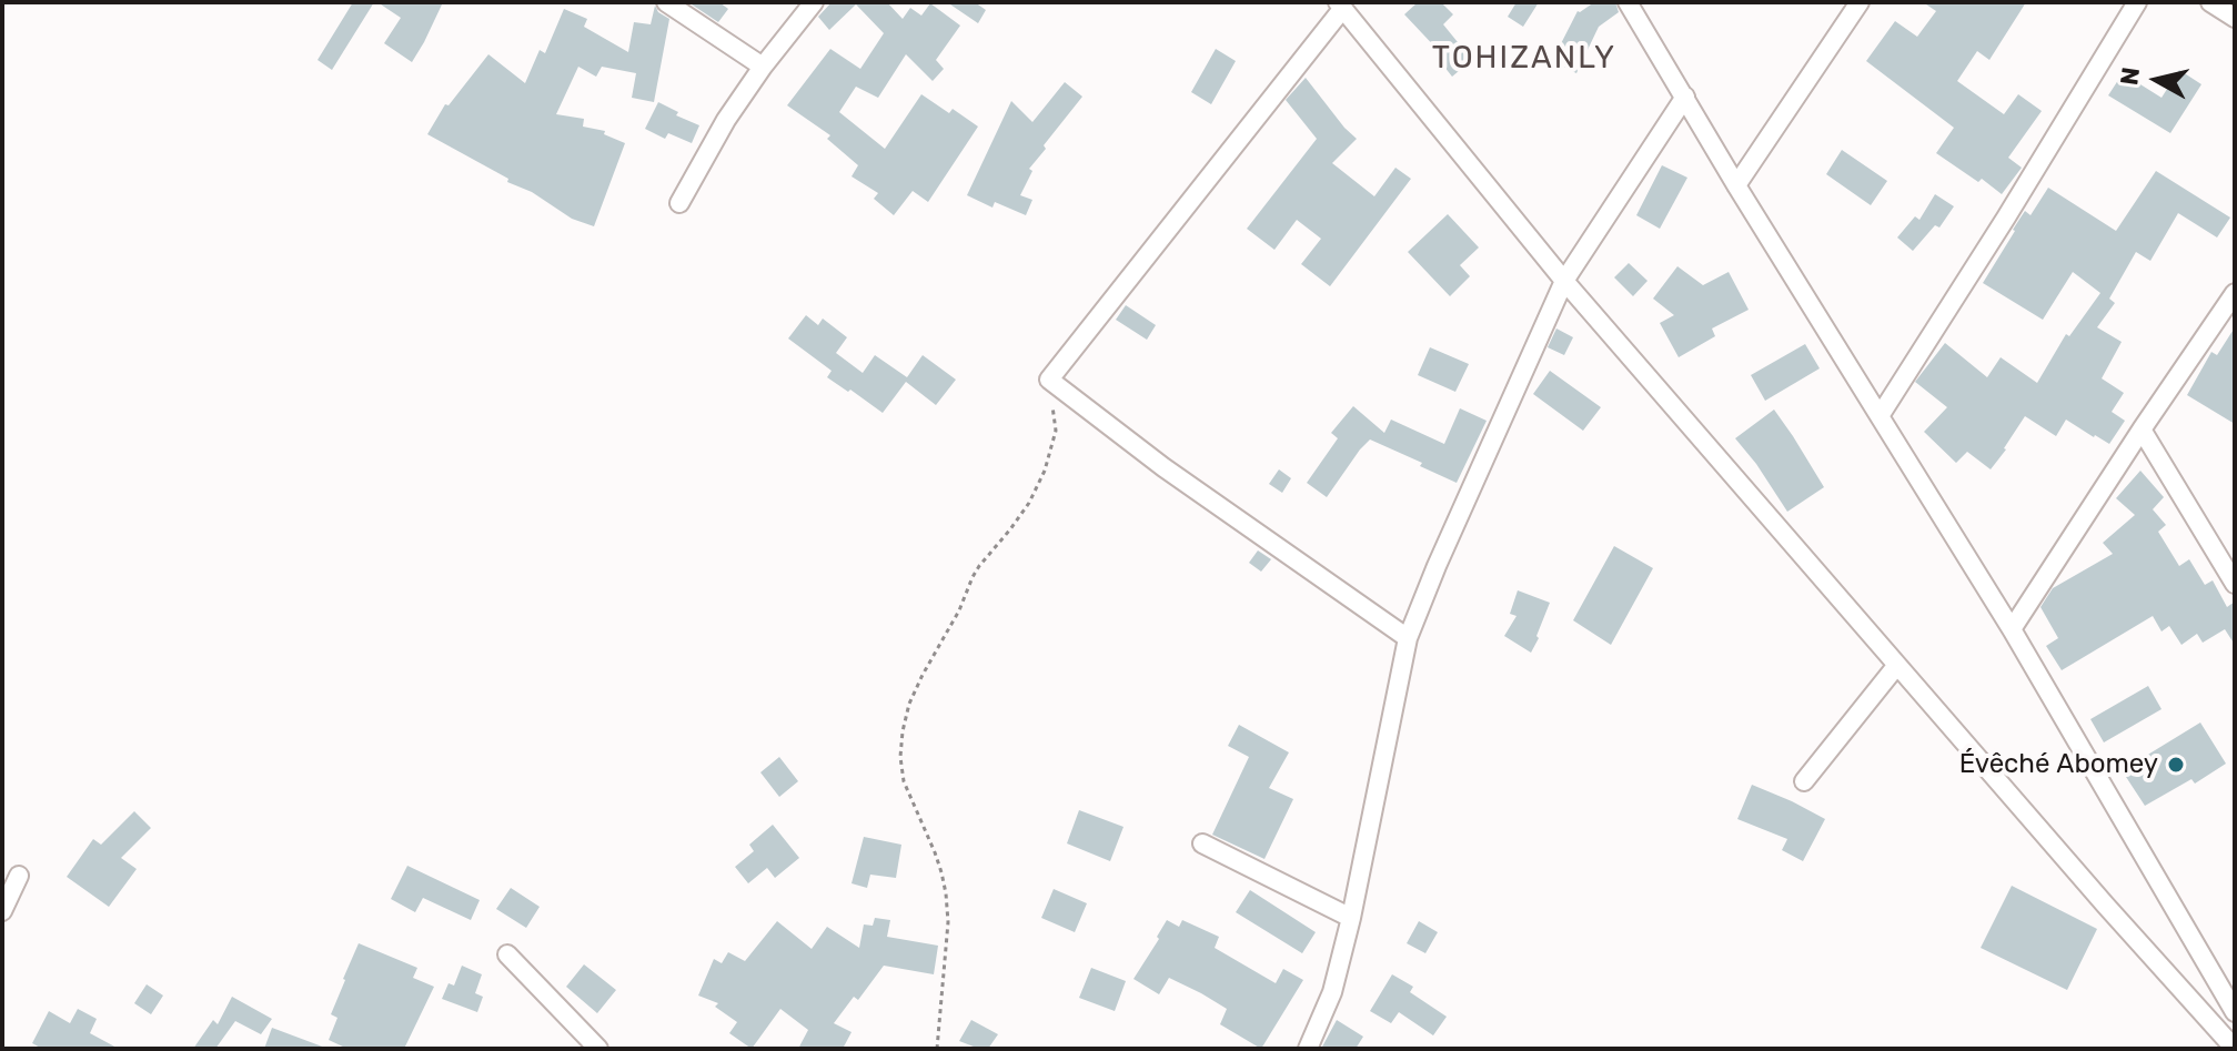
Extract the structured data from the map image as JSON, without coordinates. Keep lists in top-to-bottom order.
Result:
{
  "districts": ["TOHIZANLY"],
  "places": ["Évêché Abomey"],
  "north": "left"
}
